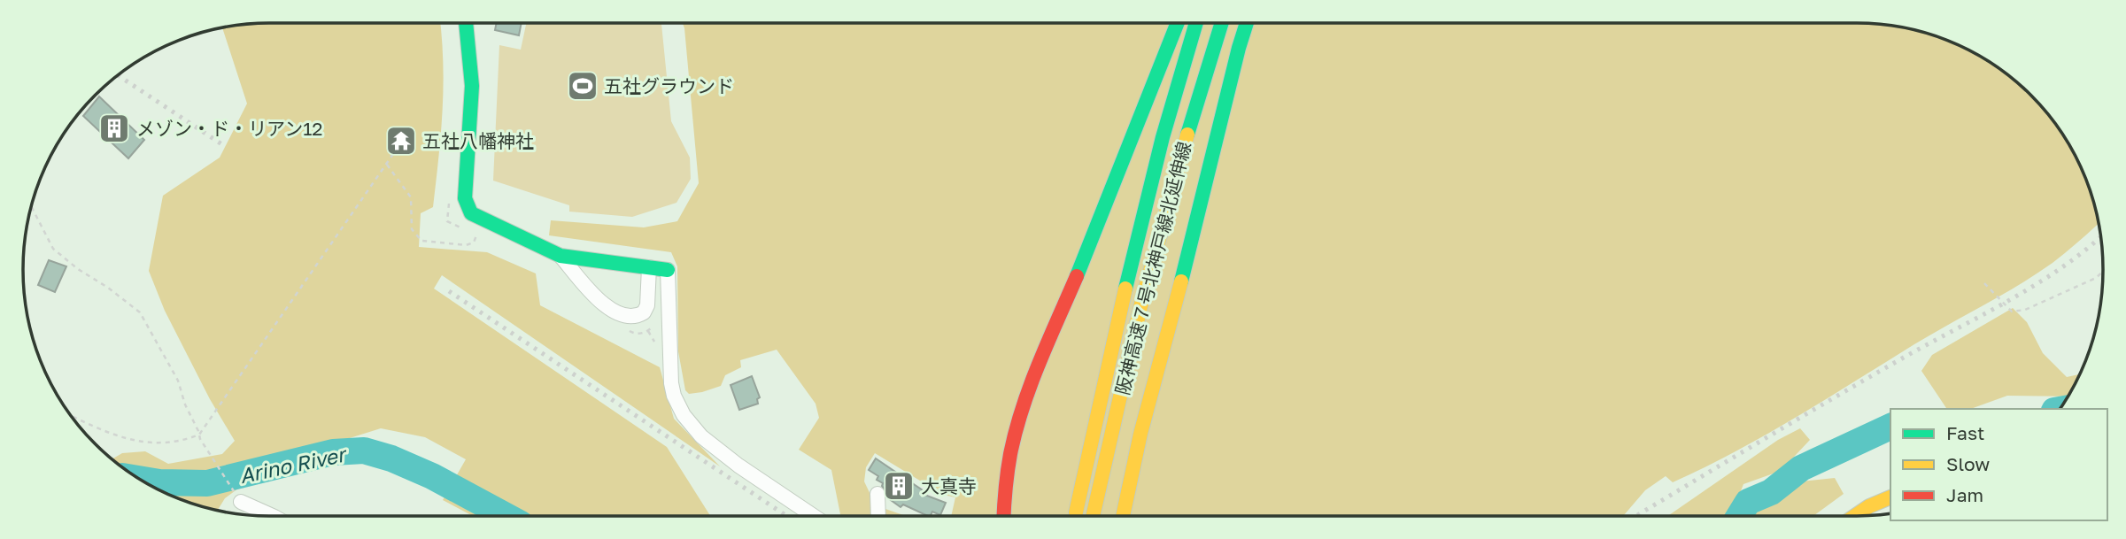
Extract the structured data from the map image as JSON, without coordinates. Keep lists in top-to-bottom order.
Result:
{
  "streets": {
    "main road": ["阪神高速７号北神戸線北延伸線"]
  },
  "water": ["Arino River"],
  "places": {
    "sports": ["五社グラウンド"],
    "building": ["メゾン・ド・リアン12", "大真寺"],
    "temple": ["五社八幡神社"]
  },
  "legend": ["Fast", "Slow", "Jam"]
}
